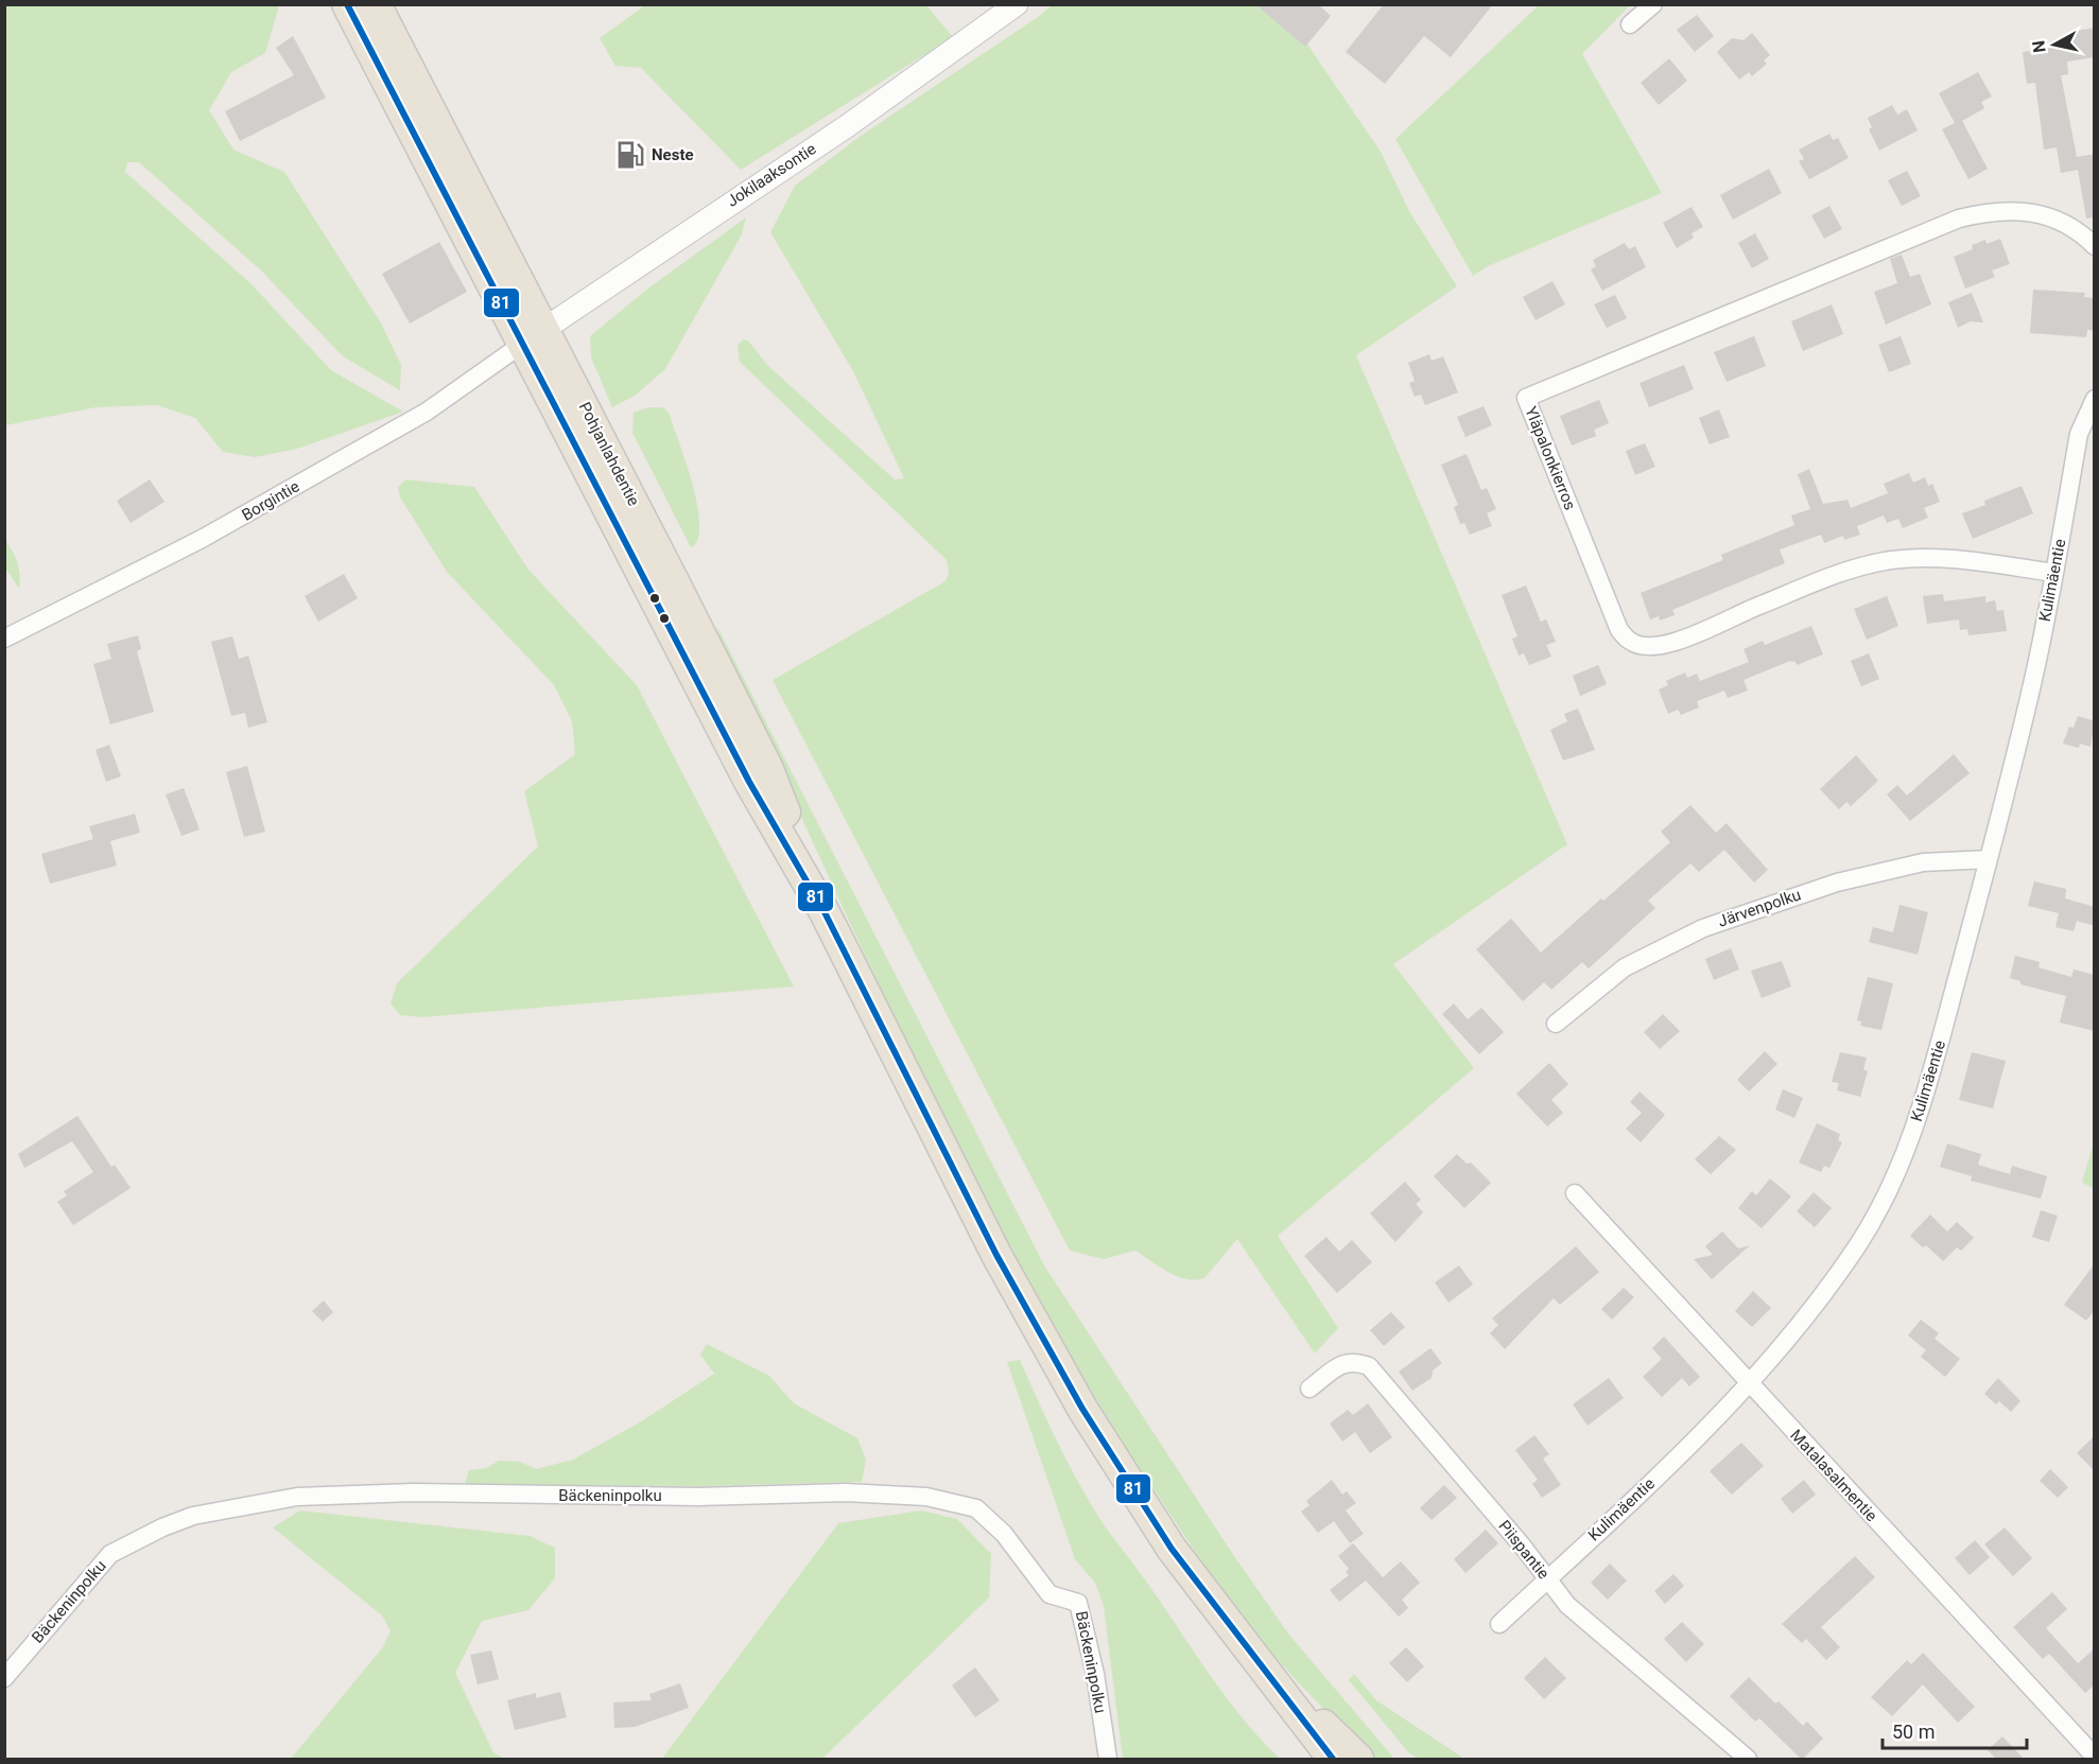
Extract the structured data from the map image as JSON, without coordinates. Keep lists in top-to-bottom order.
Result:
{
  "streets": {
    "highway": ["Pohjanlahdentie"],
    "street": [
      "Jokilaaksontie",
      "Yläpalonkierros",
      "Borgintie",
      "Kulimäentie",
      "Järvenpolku",
      "Matalasalmentie",
      "Bäckeninpolku",
      "Piispantie"
    ]
  },
  "crossings": [
    ["Jokilaaksontie", "Pohjanlahdentie"],
    ["Jokilaaksontie", "Borgintie"],
    ["Pohjanlahdentie", "Borgintie"],
    ["Yläpalonkierros", "Kulimäentie"],
    ["Kulimäentie", "Järvenpolku"],
    ["Kulimäentie", "Matalasalmentie"],
    ["Kulimäentie", "Piispantie"]
  ],
  "places": {
    "fuel station": ["Neste"]
  },
  "lines": ["transit line 81"],
  "scale_bar": "50 m",
  "north": "left"
}
